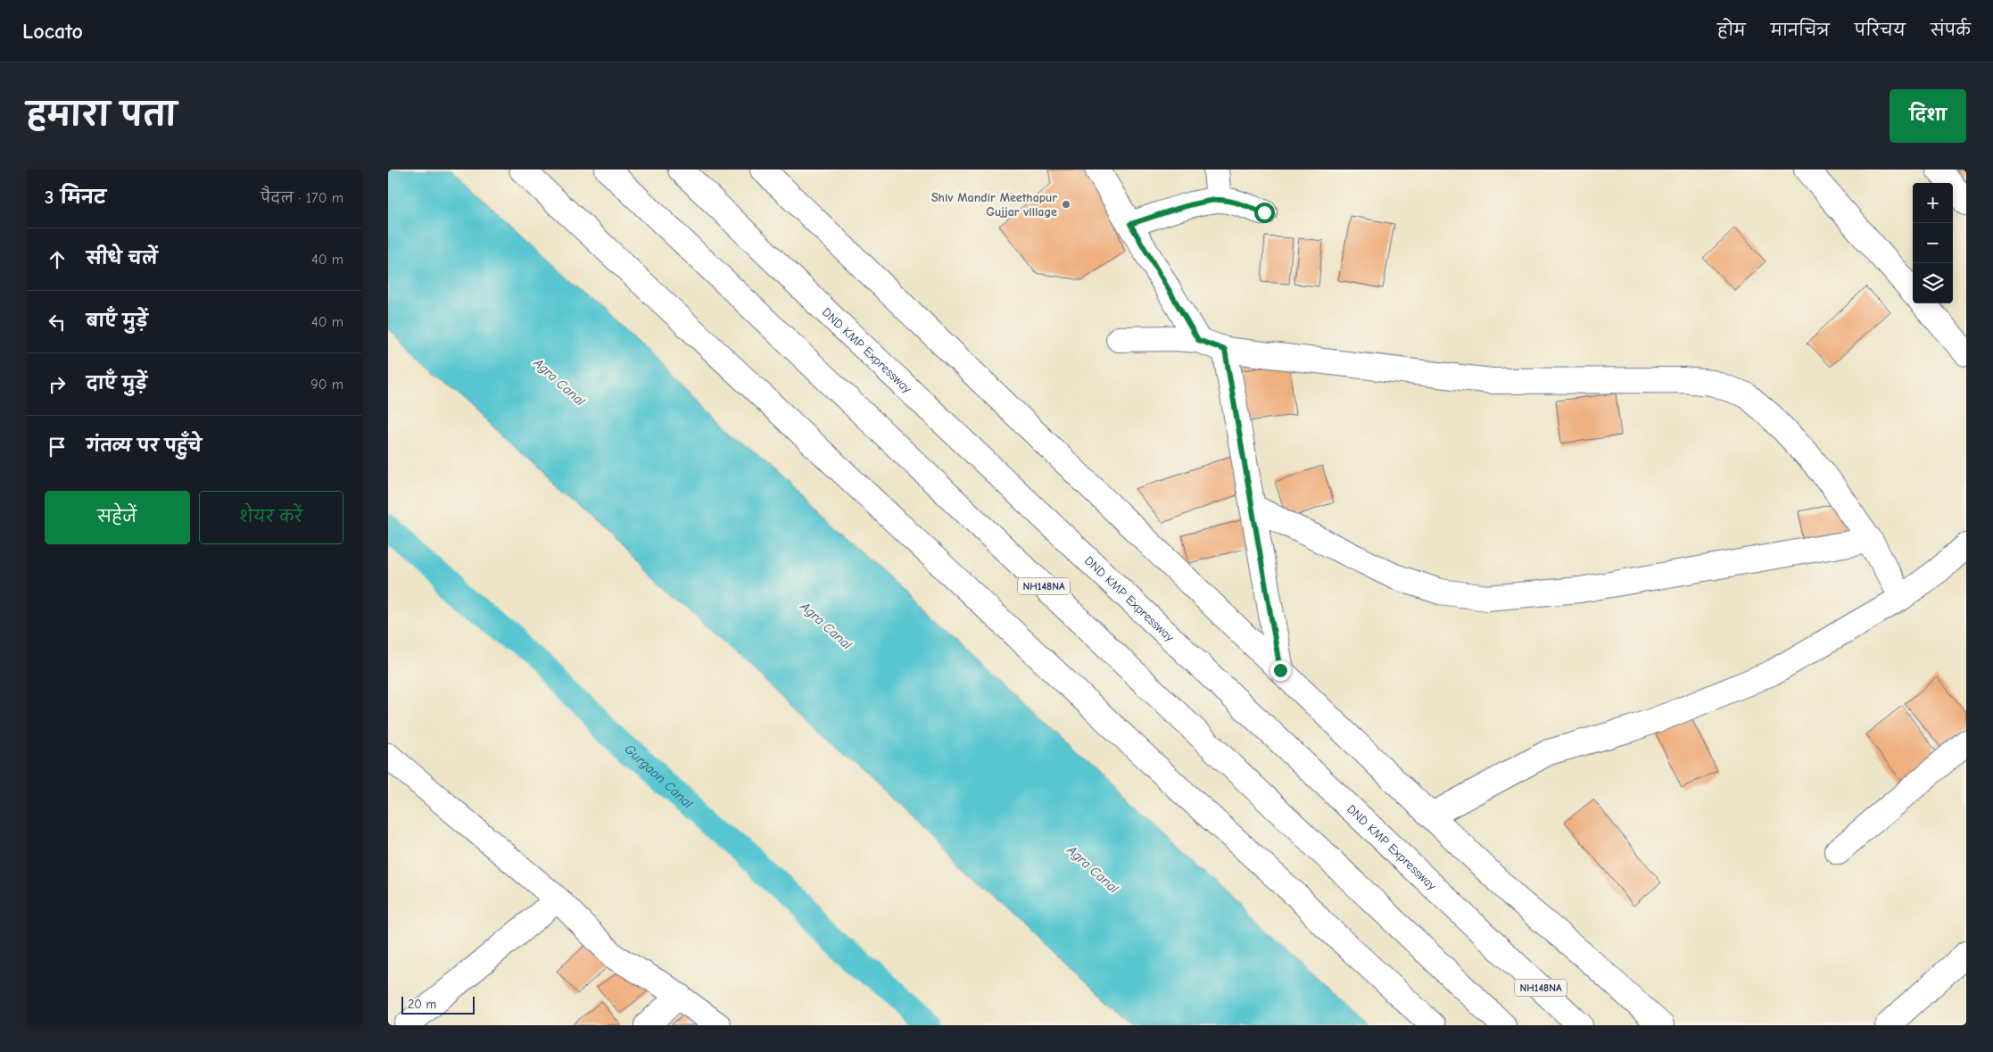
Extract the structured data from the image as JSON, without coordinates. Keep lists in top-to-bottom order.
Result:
{
  "streets": {
    "main road": ["DND KMP Expressway", "NH148NA"]
  },
  "water": ["Agra Canal", "Gurgaon Canal"],
  "places": ["Shiv Mandir Meethapur Gujjar village"],
  "scale_bar": "20 m",
  "page": {
    "header": "Locato",
    "nav": [
      "होम",
      "मानचित्र",
      "परिचय",
      "संपर्क"
    ],
    "title": "हमारा पता",
    "buttons": [
      "दिशा",
      ["सहेजें", "शेयर करें"]
    ],
    "heading": ["3 मिनट", "पैदल · 170 m"],
    "map_buttons": ["+", "−"],
    "list": [
      ["सीधे चलें", "40 m"],
      ["बाएँ मुड़ें", "40 m"],
      ["दाएँ मुड़ें", "90 m"],
      "गंतव्य पर पहुँचे"
    ],
    "scale": "20 m"
  }
}
